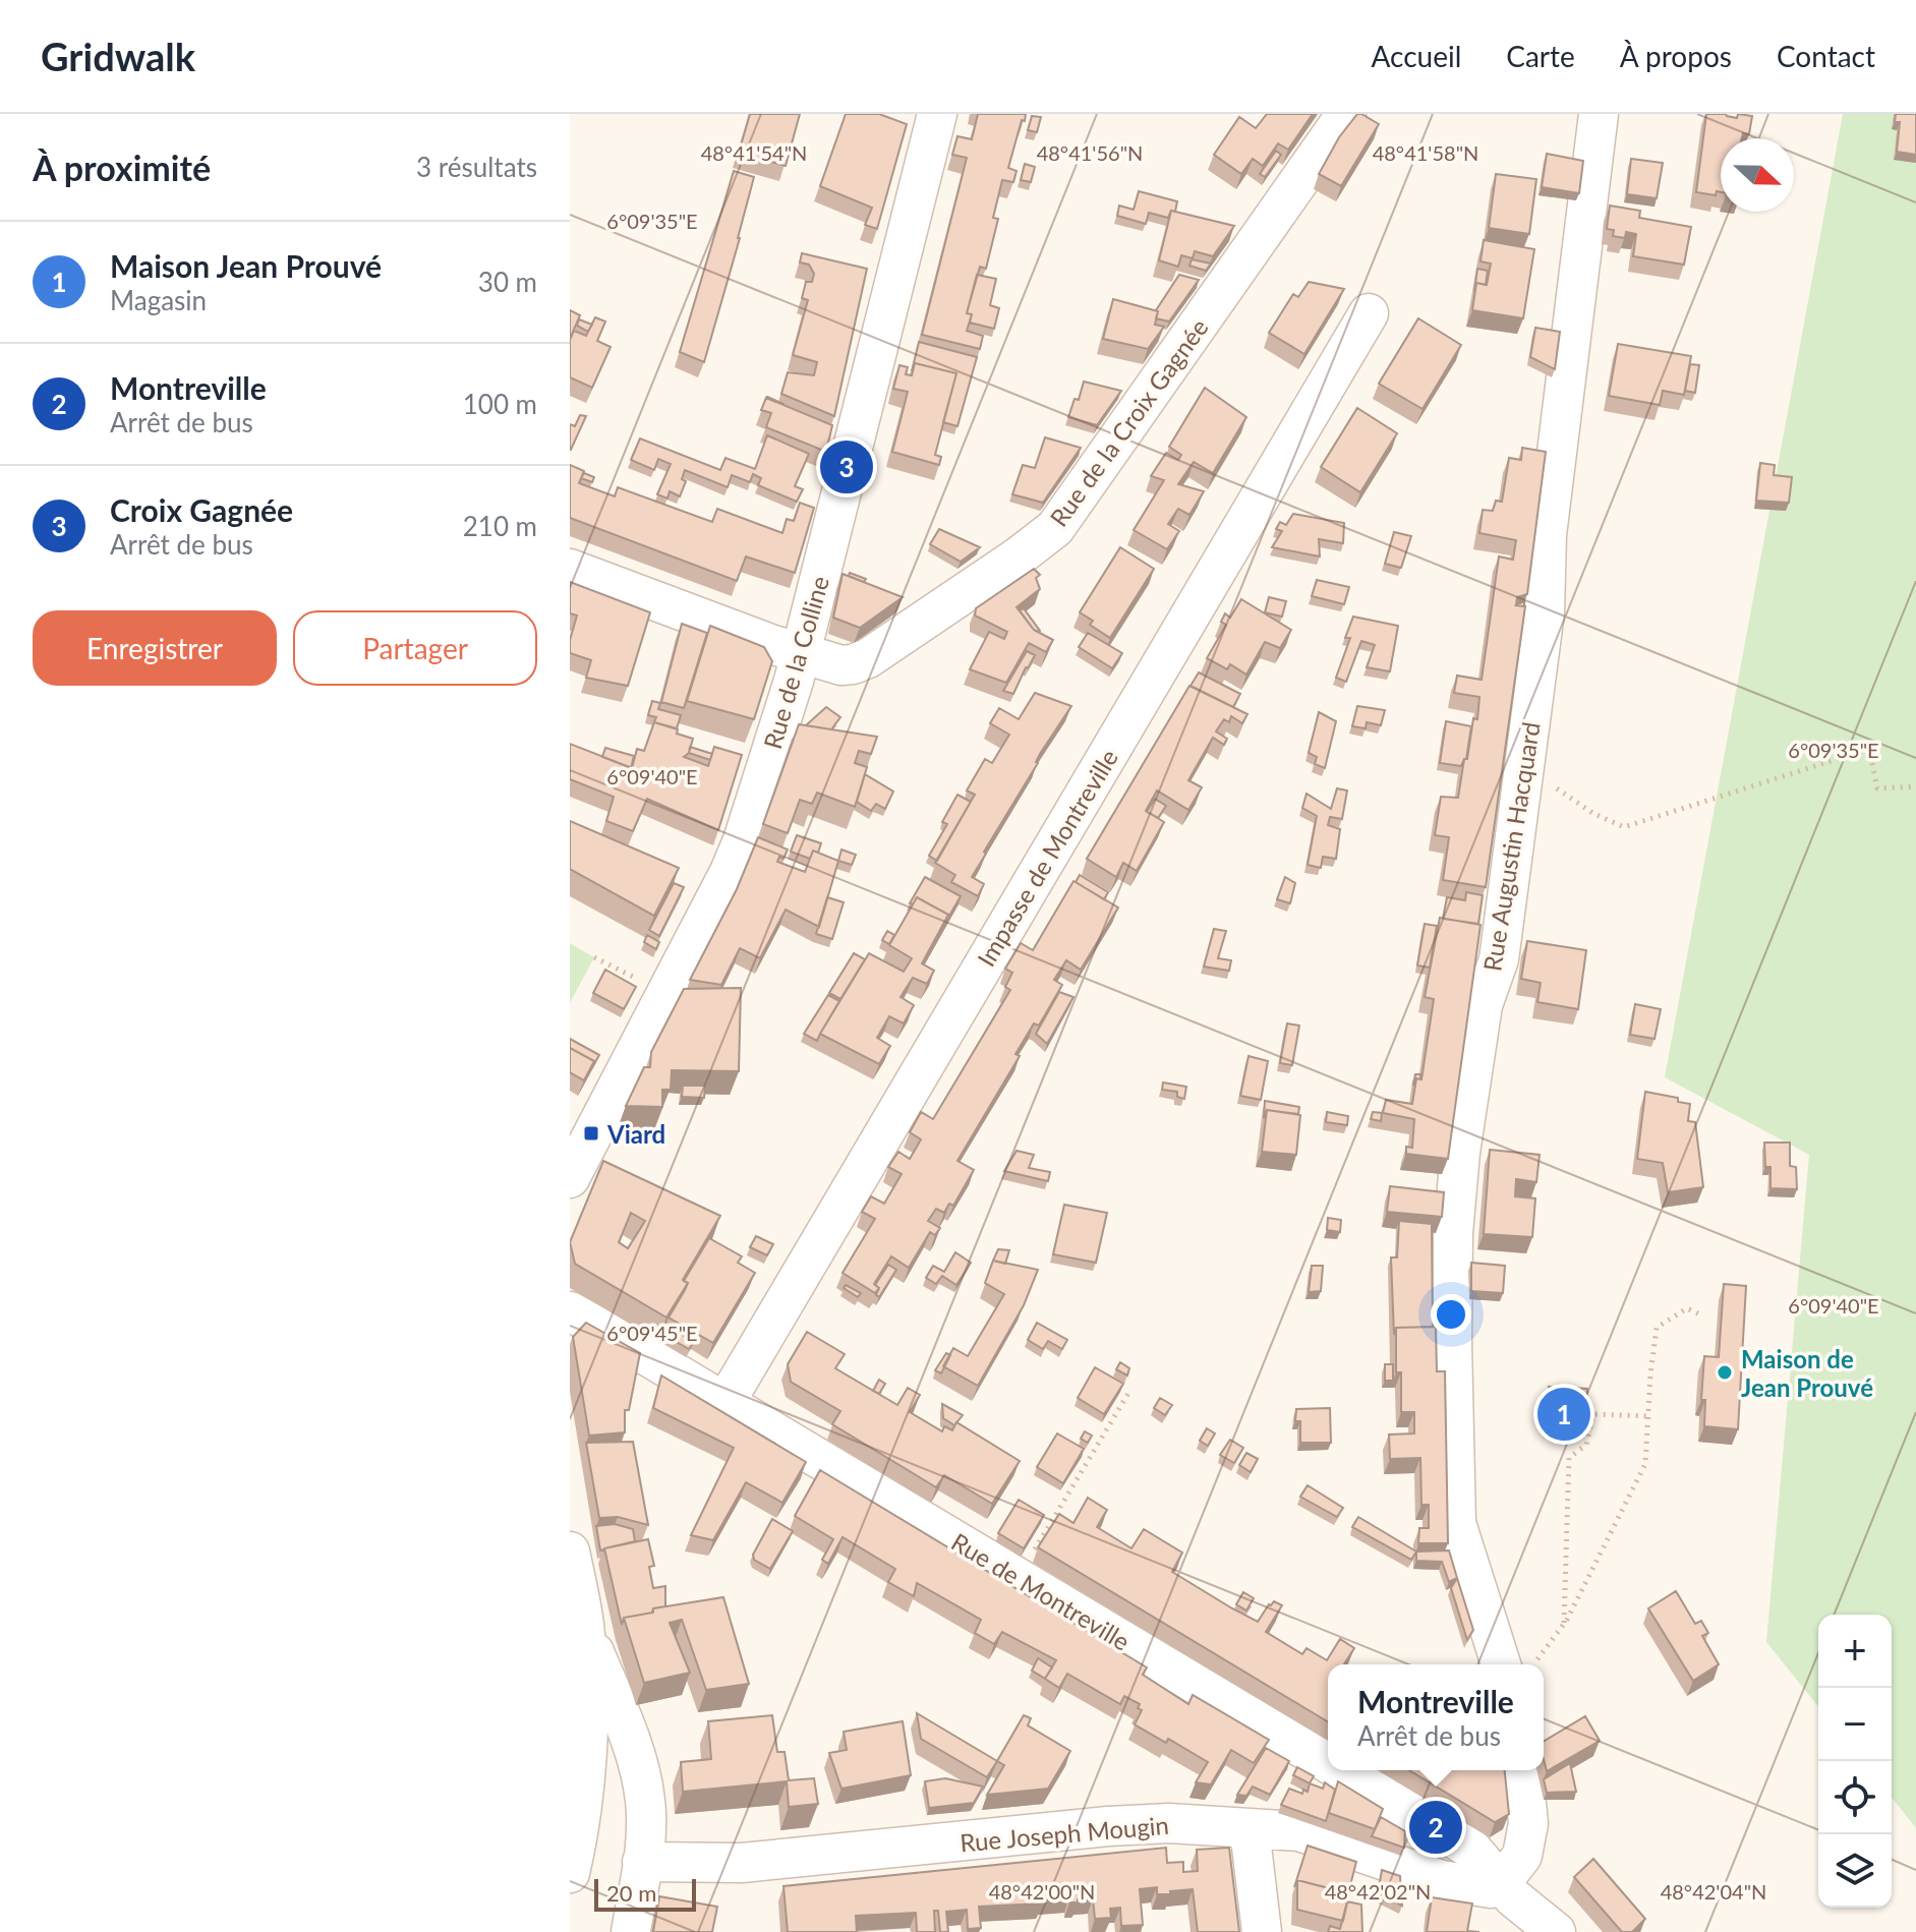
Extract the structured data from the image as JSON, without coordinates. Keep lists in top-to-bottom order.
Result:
{
  "streets": {
    "street": [
      "Rue de la Croix Gagnée",
      "Rue de la Colline",
      "Rue Augustin Hacquard",
      "Impasse de Montreville",
      "Rue de Montreville",
      "Rue Joseph Mougin"
    ]
  },
  "crossings": [
    ["Rue de la Croix Gagnée", "Rue de la Colline"],
    ["Impasse de Montreville", "Rue de Montreville"],
    ["Rue de Montreville", "Rue Joseph Mougin"]
  ],
  "places": {
    "transit": ["Viard"],
    "other": ["Maison de Jean Prouvé"]
  },
  "scale_bar": "20 m",
  "north": "right",
  "page": {
    "header": "Gridwalk",
    "nav": [
      "Accueil",
      "Carte",
      "À propos",
      "Contact"
    ],
    "heading": ["À proximité", "3 résultats"],
    "list": [
      {
        "mark": "1",
        "name": "Maison Jean Prouvé",
        "note": "Magasin",
        "value": "30 m"
      },
      {
        "mark": "2",
        "name": "Montreville",
        "note": "Arrêt de bus",
        "value": "100 m"
      },
      {
        "mark": "3",
        "name": "Croix Gagnée",
        "note": "Arrêt de bus",
        "value": "210 m"
      }
    ],
    "pins": ["3", "1", "2"],
    "buttons": ["Enregistrer", "Partager"],
    "map_buttons": ["+", "−"],
    "popup": ["Montreville", "Arrêt de bus"],
    "scale": "20 m"
  },
  "coordinates": [
    "48°41'56\"N",
    "48°41'54\"N",
    "48°41'58\"N",
    "6°09'35\"E",
    "6°09'40\"E",
    "6°09'45\"E",
    "48°42'00\"N",
    "48°42'02\"N",
    "48°42'04\"N"
  ]
}
